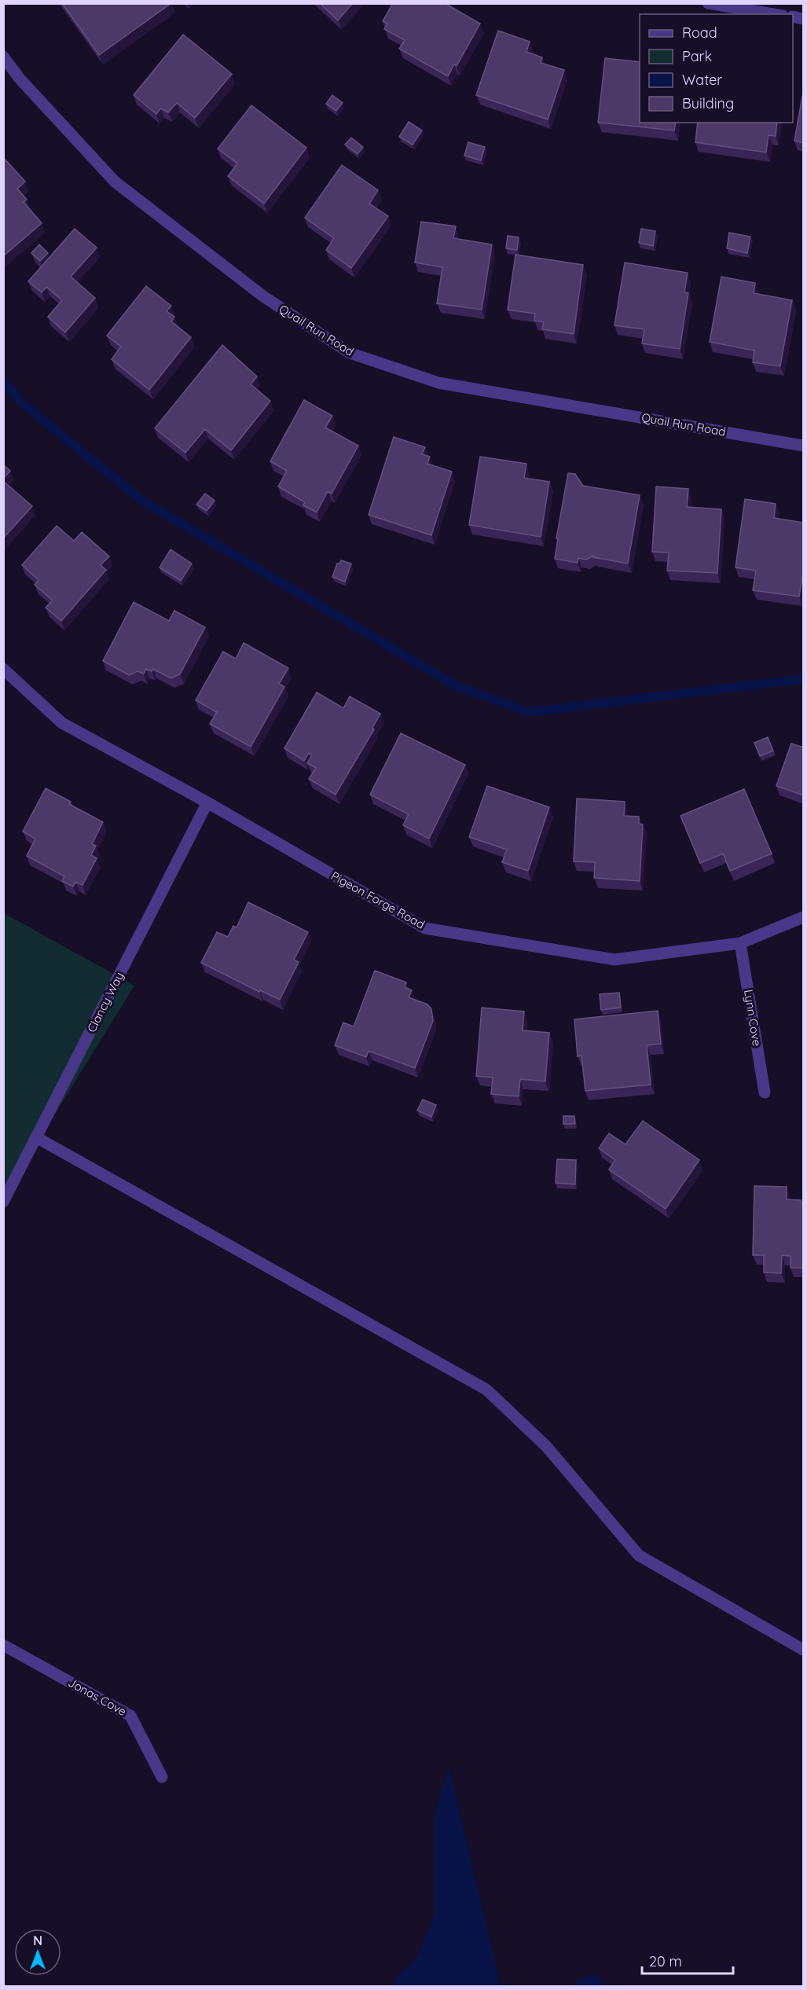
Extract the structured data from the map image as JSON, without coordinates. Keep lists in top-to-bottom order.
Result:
{
  "streets": {
    "street": [
      "Quail Run Road",
      "Pigeon Forge Road",
      "Clancy Way",
      "Lynn Cove",
      "Jonas Cove"
    ]
  },
  "crossings": [
    ["Pigeon Forge Road", "Clancy Way"],
    ["Pigeon Forge Road", "Lynn Cove"]
  ],
  "legend": [
    "Road",
    "Park",
    "Water",
    "Building"
  ],
  "scale_bar": "20 m",
  "north": "top"
}
